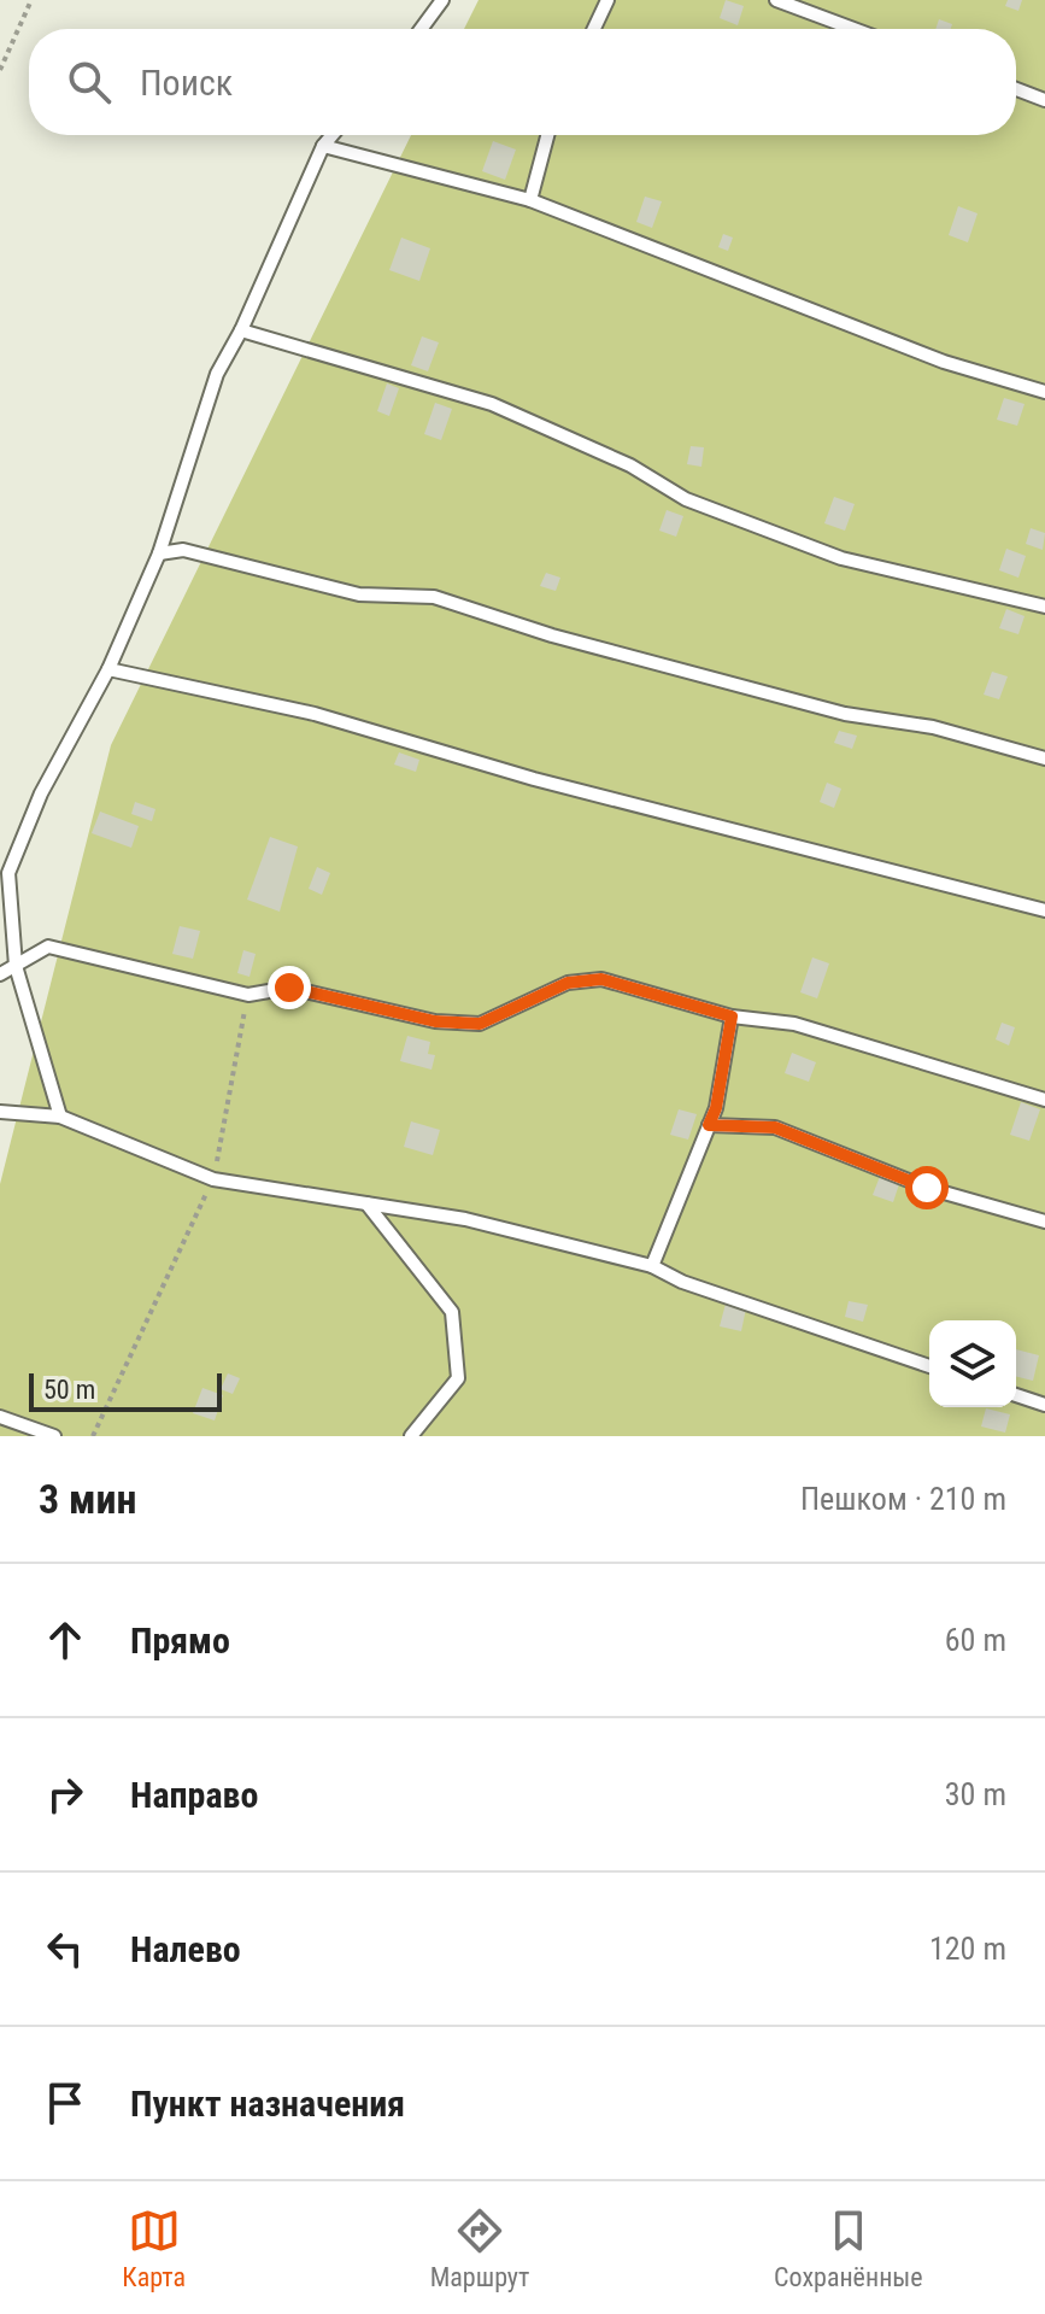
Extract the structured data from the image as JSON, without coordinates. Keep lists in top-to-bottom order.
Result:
{
  "scale_bar": "50 m",
  "page": {
    "search": "Поиск",
    "scale": "50 m",
    "heading": ["3 мин", "Пешком · 210 m"],
    "list": [
      ["Прямо", "60 m"],
      ["Направо", "30 m"],
      ["Налево", "120 m"],
      "Пункт назначения"
    ],
    "nav": ["Карта", "Маршрут", "Сохранённые"]
  }
}
